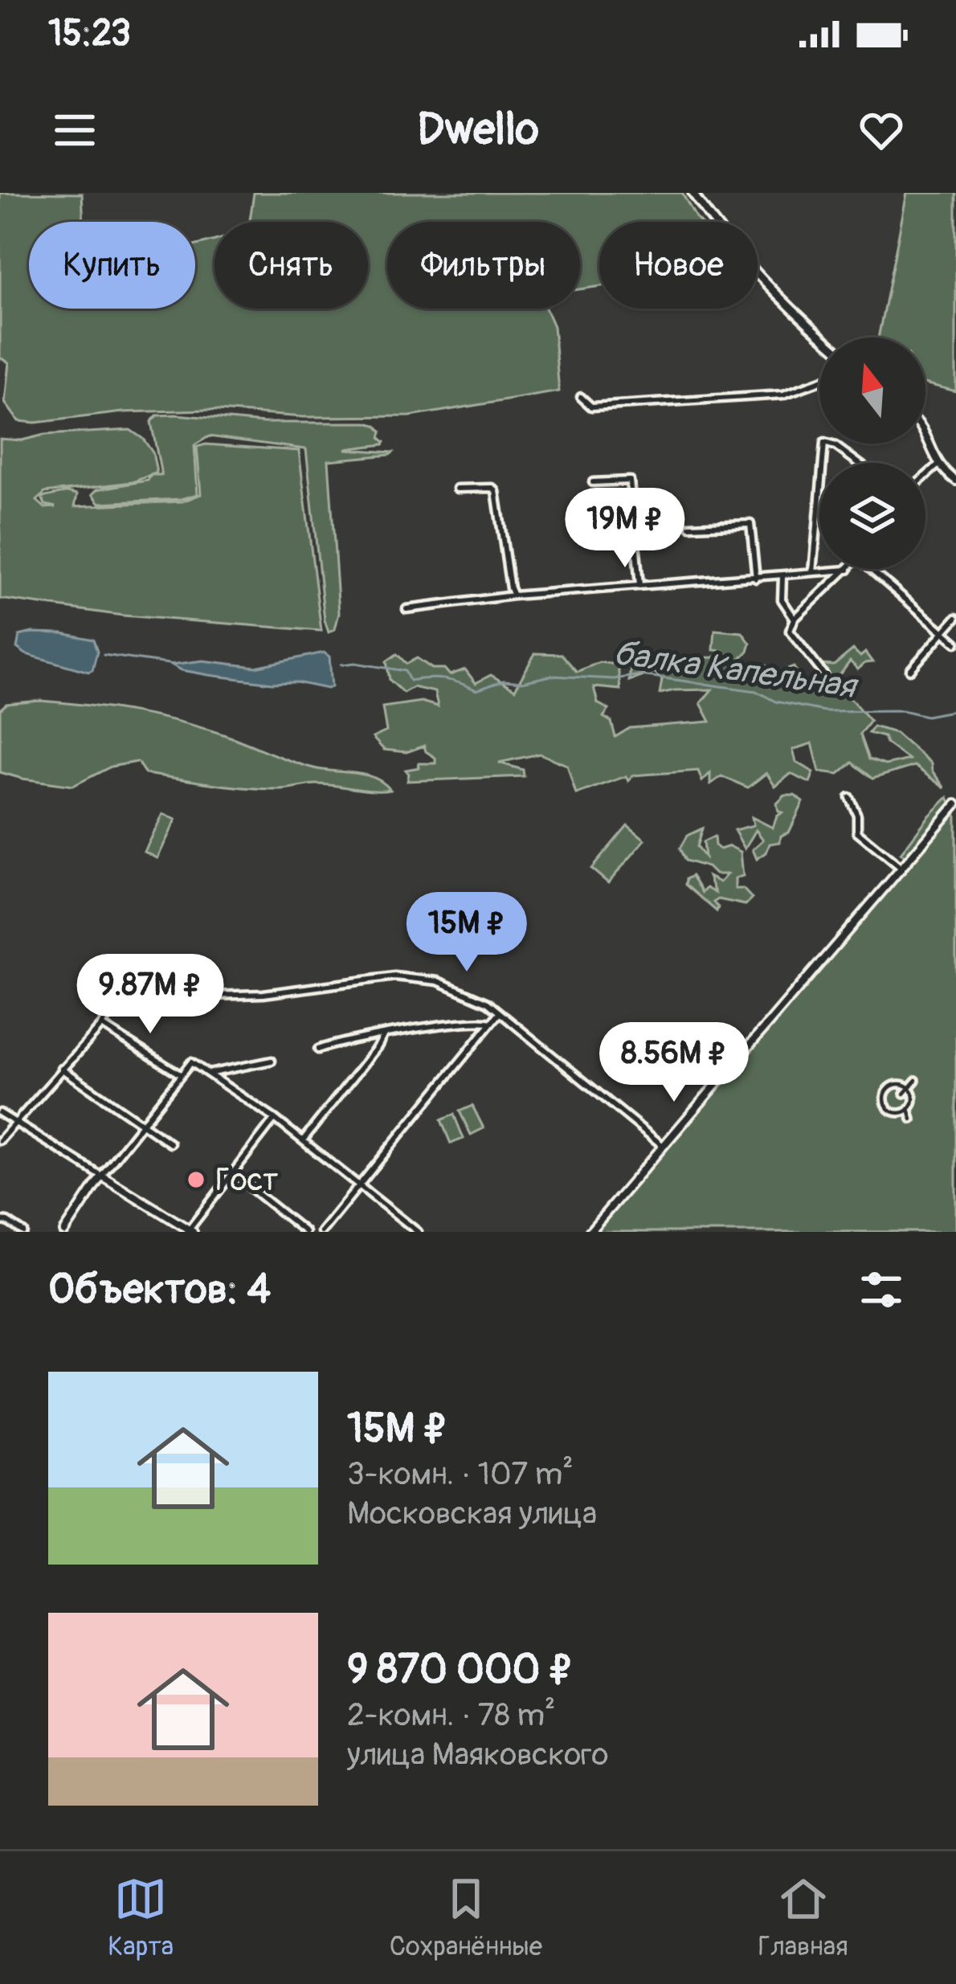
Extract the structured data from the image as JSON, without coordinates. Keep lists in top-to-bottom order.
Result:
{
  "water": ["балка Капельная"],
  "places": ["Гост"],
  "north": "top",
  "page": {
    "status": "15:23",
    "header": "Dwello",
    "chip": [
      "Купить",
      "Снять",
      "Фильтры",
      "Новое"
    ],
    "price": [
      "19M ₽",
      "15M ₽",
      "9.87M ₽",
      "8.56M ₽"
    ],
    "heading": "Объектов: 4",
    "list": [
      {
        "name": "15M ₽",
        "note": "3-комн. · 107 m² · Московская улица"
      },
      {
        "name": "9 870 000 ₽",
        "note": "2-комн. · 78 m² · улица Маяковского"
      }
    ],
    "tabs": ["Карта", "Сохранённые", "Главная"]
  }
}
